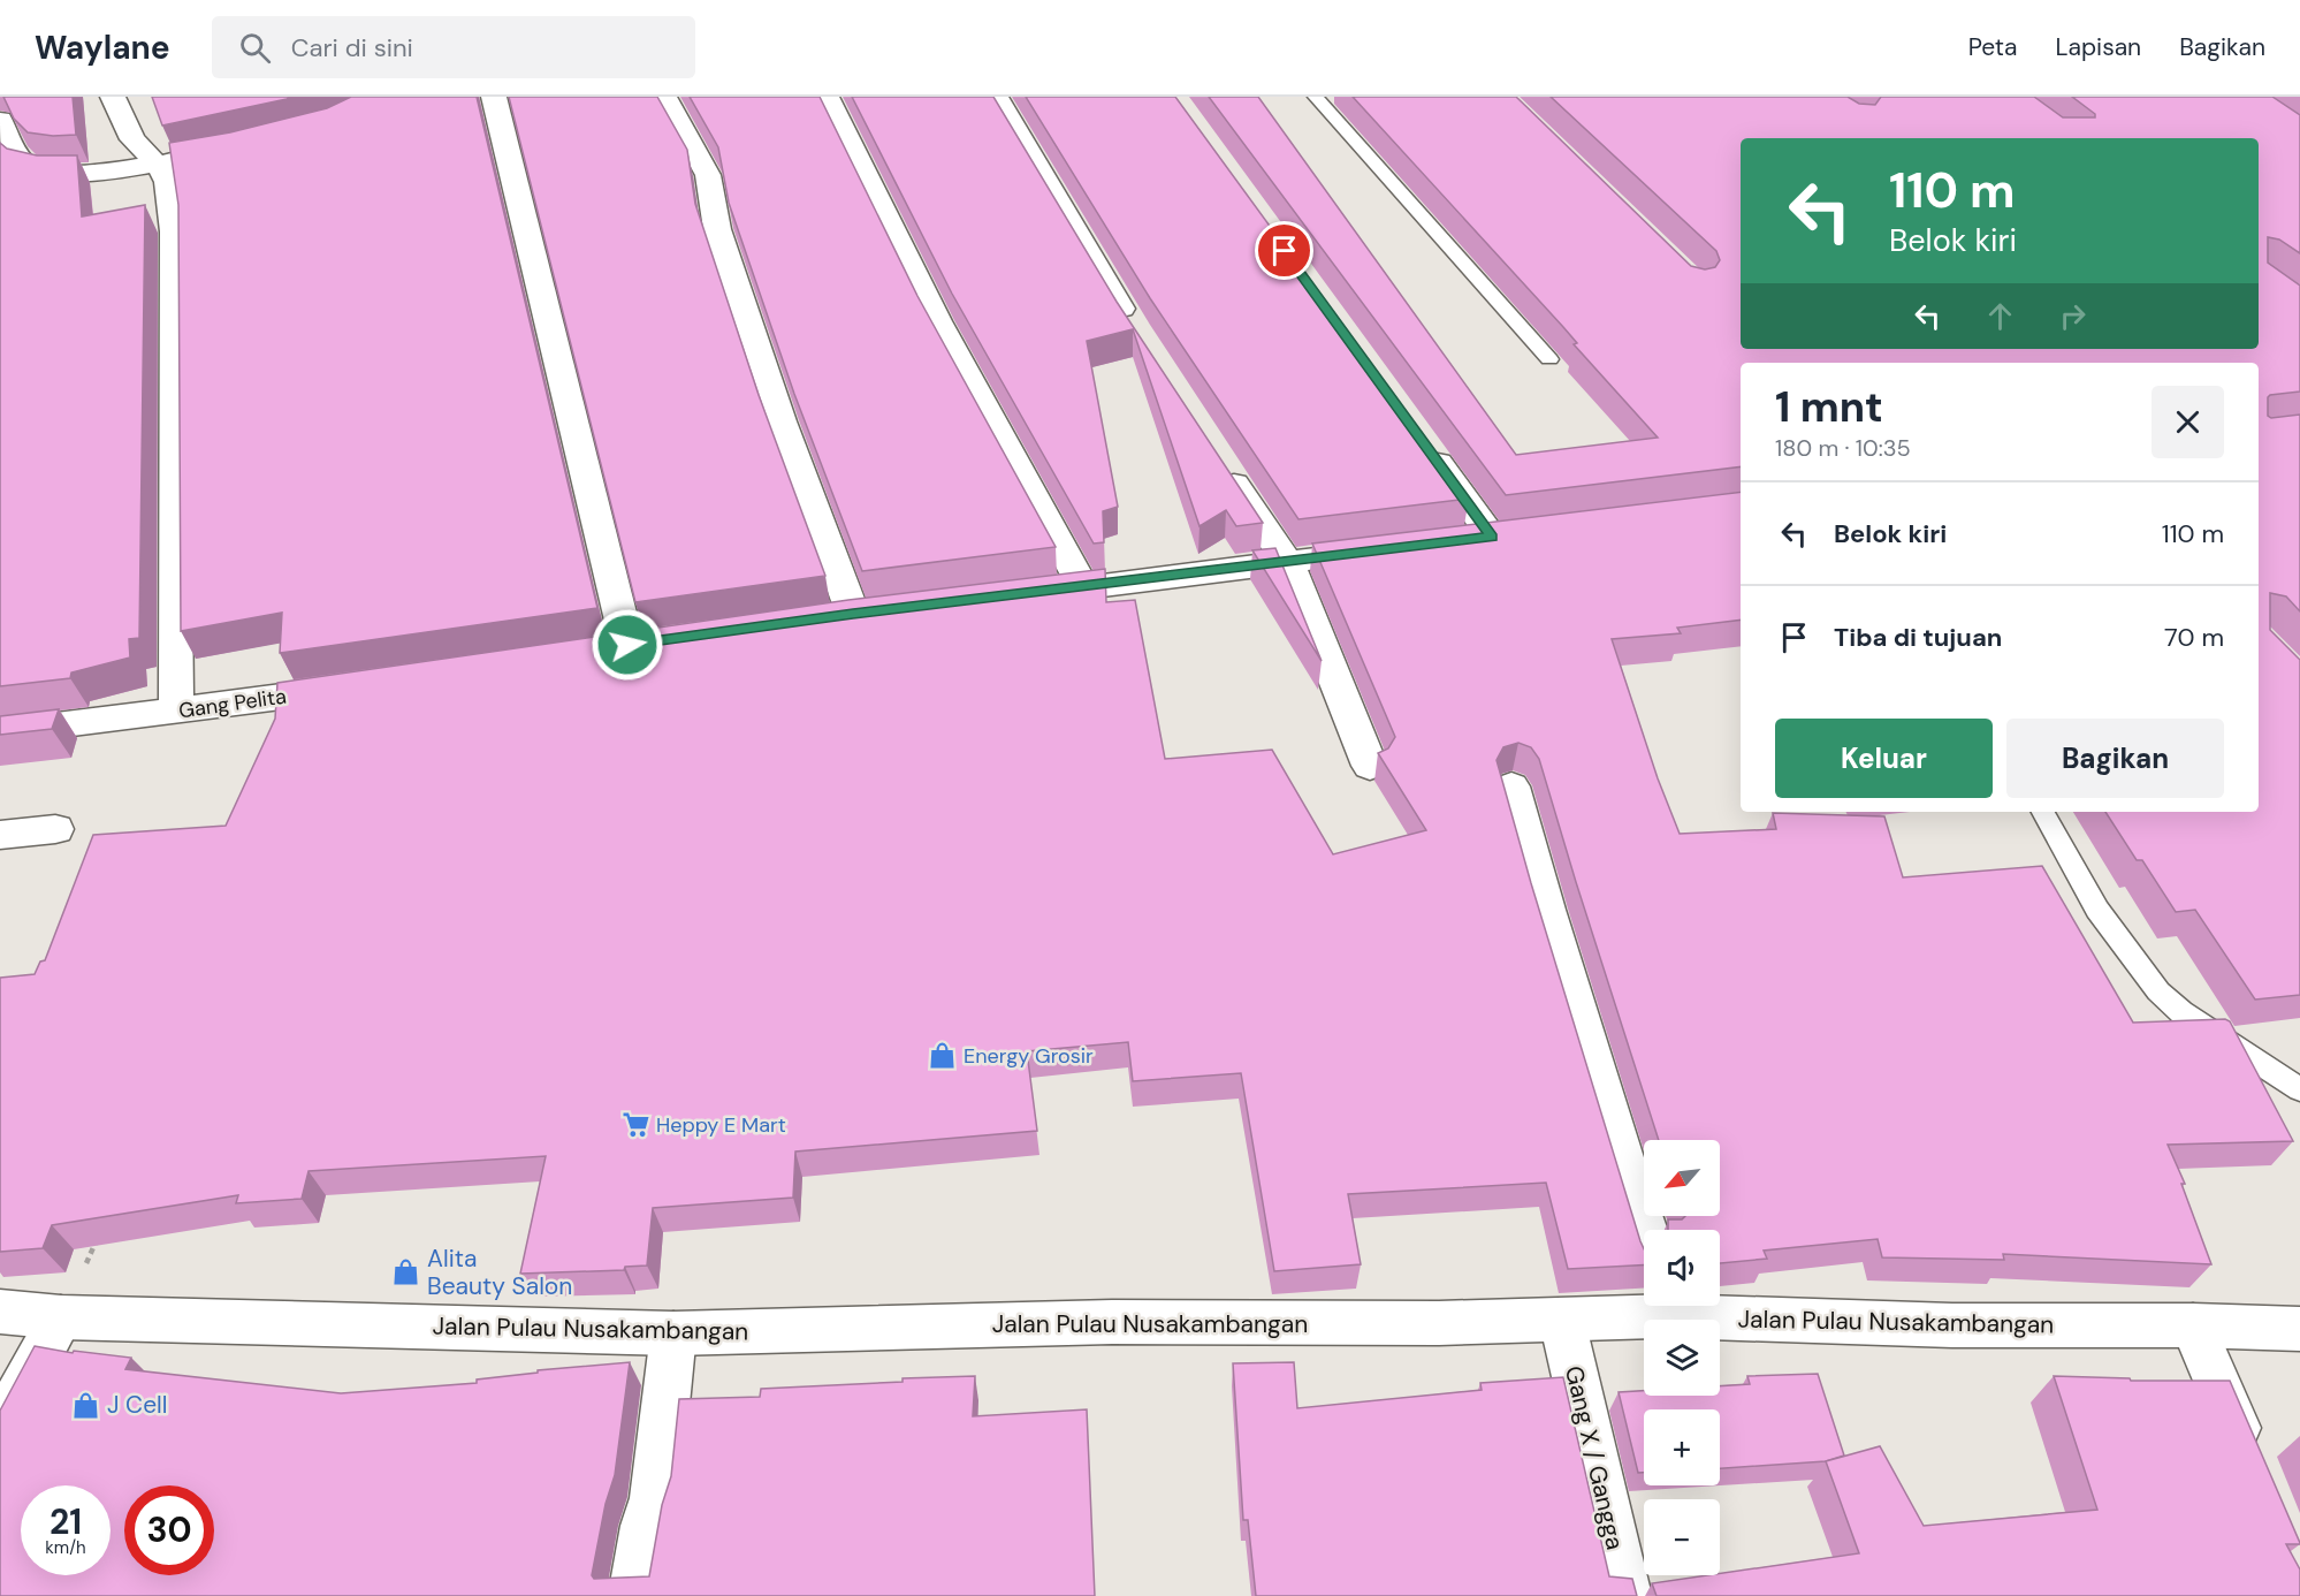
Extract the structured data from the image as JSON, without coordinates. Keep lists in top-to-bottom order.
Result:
{
  "streets": {
    "street": ["Gang Pelita", "Jalan Pulau Nusakambangan", "Gang X / Gangga"]
  },
  "crossings": [
    ["Jalan Pulau Nusakambangan", "Gang X / Gangga"]
  ],
  "places": {
    "shop": ["Energy Grosir", "Alita Beauty Salon", "J Cell"],
    "supermarket": ["Heppy E Mart"]
  },
  "north": "bottom left",
  "page": {
    "header": "Waylane",
    "search": "Cari di sini",
    "nav": ["Peta", "Lapisan", "Bagikan"],
    "turn": ["110 m", "Belok kiri"],
    "heading": ["1 mnt", "180 m · 10:35"],
    "list": [
      {
        "name": "Belok kiri",
        "value": "110 m"
      },
      {
        "name": "Tiba di tujuan",
        "value": "70 m"
      }
    ],
    "buttons": ["Keluar", "Bagikan"],
    "map_buttons": ["+", "−"],
    "speed": "21 km/h",
    "limit": "30"
  }
}
